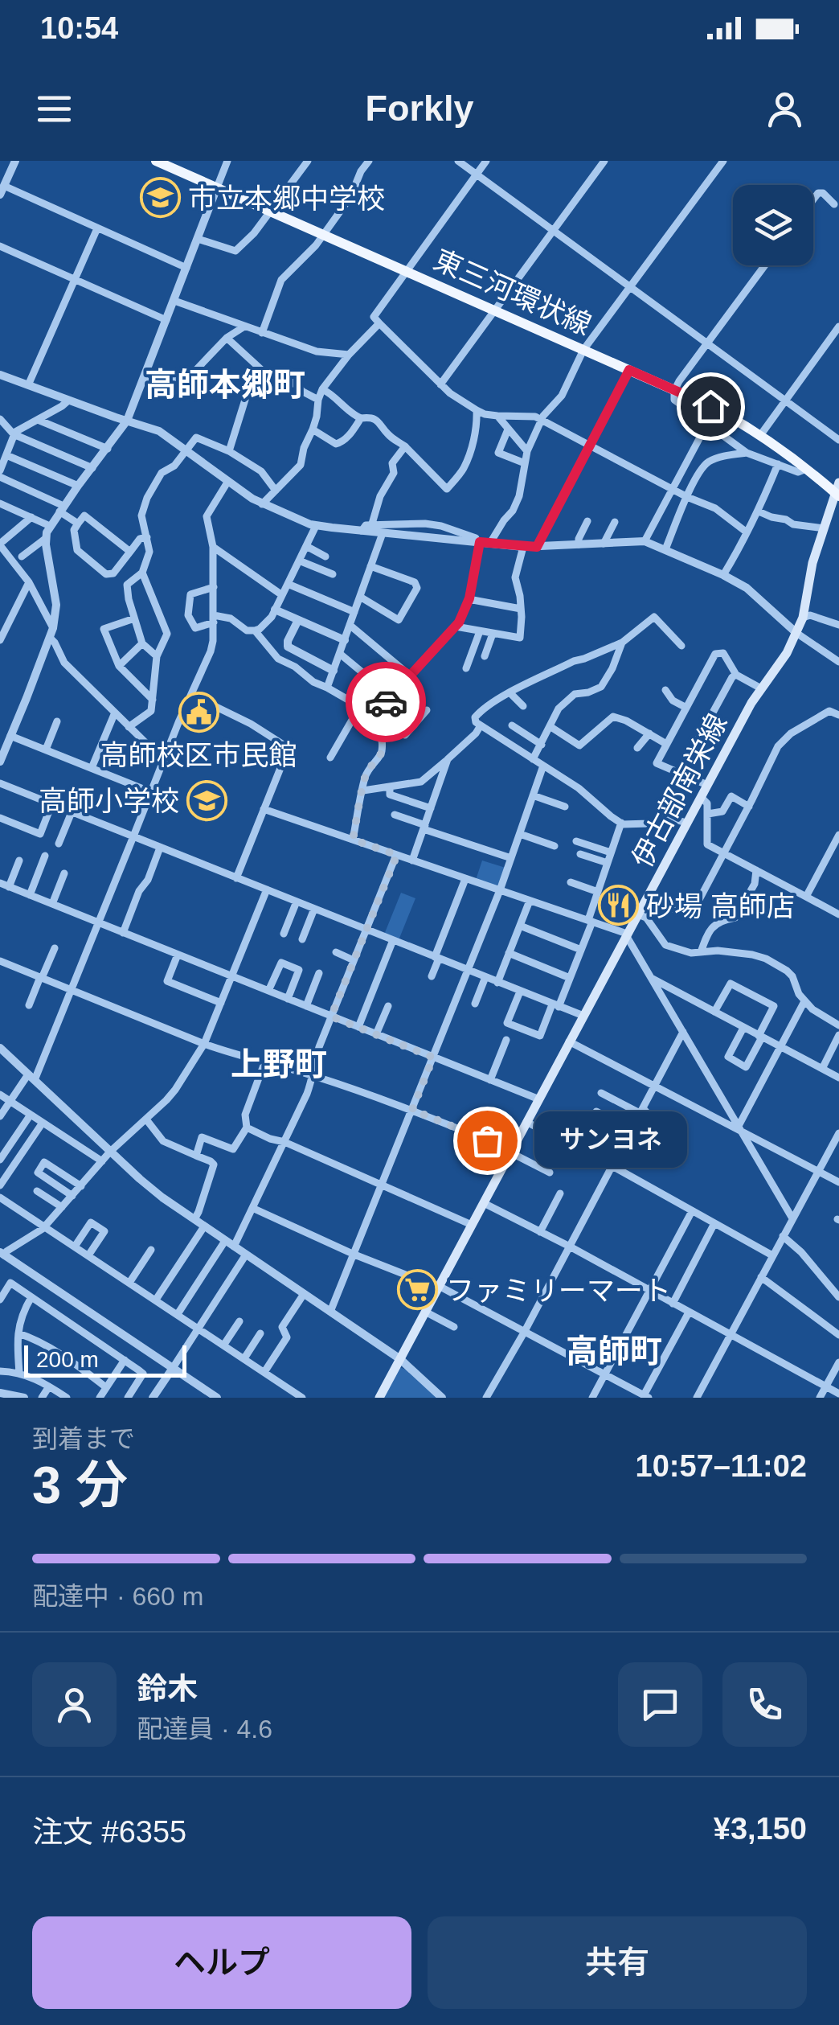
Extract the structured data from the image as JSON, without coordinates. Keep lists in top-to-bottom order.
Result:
{
  "streets": {
    "main road": ["東三河環状線", "伊古部南栄線"]
  },
  "crossings": [
    ["東三河環状線", "伊古部南栄線"]
  ],
  "districts": ["高師本郷町", "上野町", "高師町"],
  "places": {
    "school or university": ["市立本郷中学校", "高師小学校"],
    "public building": ["高師校区市民館"],
    "restaurant": ["砂場 高師店"],
    "other": ["サンヨネ"],
    "supermarket": ["ファミリーマート"]
  },
  "scale_bar": "200 m",
  "page": {
    "status": "10:54",
    "header": "Forkly",
    "bubble": "サンヨネ",
    "scale": "200 m",
    "heading": ["3 分", "到着まで", "10:57–11:02"],
    "panel": [
      "鈴木",
      "配達員 · 4.6",
      "注文 #6355",
      "¥3,150"
    ],
    "bar": "配達中 · 660 m",
    "buttons": ["ヘルプ", "共有"]
  }
}
